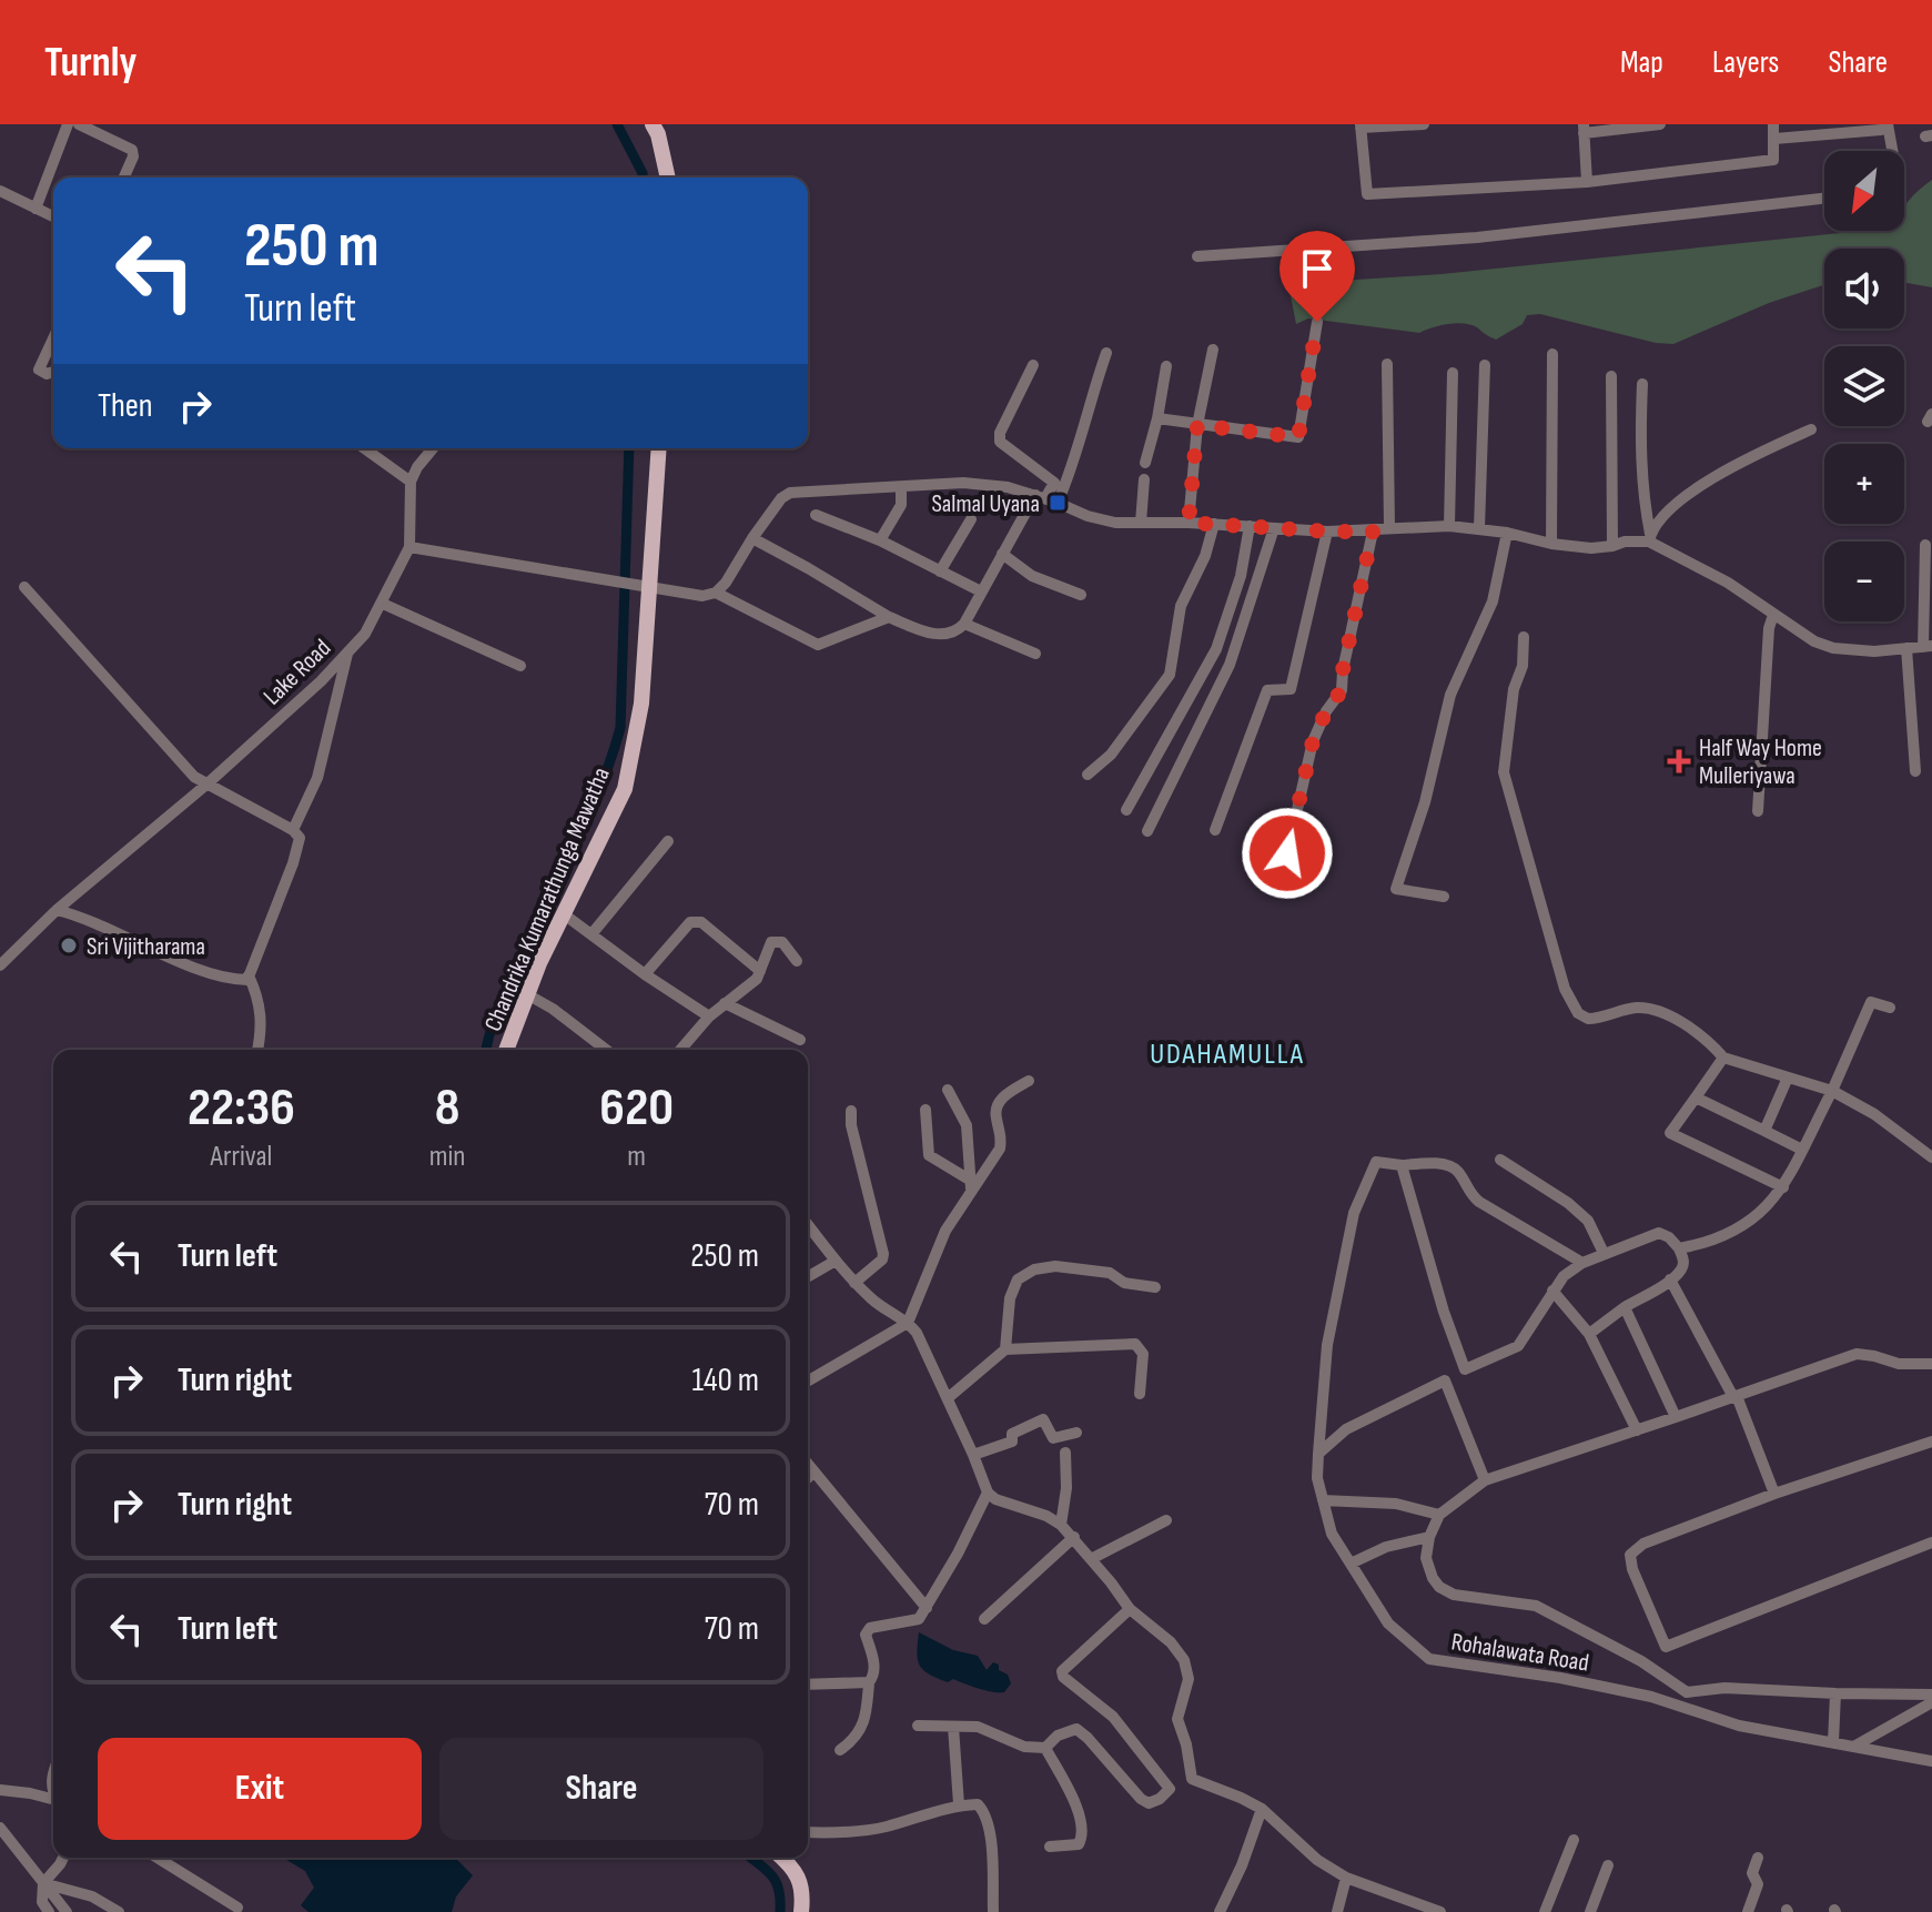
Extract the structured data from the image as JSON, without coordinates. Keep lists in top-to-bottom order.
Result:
{
  "streets": {
    "main road": ["Chandrika Kumarathunga Mawatha"],
    "street": ["Lake Road", "Rohalawata Road"]
  },
  "districts": ["UDAHAMULLA"],
  "places": {
    "transit": ["Salmal Uyana"],
    "health": ["Half Way Home Mulleriyawa"],
    "other": ["Sri Vijitharama"]
  },
  "north": "bottom left",
  "page": {
    "header": "Turnly",
    "nav": ["Map", "Layers", "Share"],
    "map_buttons": ["+", "−"],
    "turn": ["250 m", "Turn left"],
    "then": "Then",
    "eta": [
      "22:36",
      "Arrival",
      "8",
      "min",
      "620",
      "m"
    ],
    "list": [
      {
        "name": "Turn left",
        "value": "250 m"
      },
      {
        "name": "Turn right",
        "value": "140 m"
      },
      {
        "name": "Turn right",
        "value": "70 m"
      },
      {
        "name": "Turn left",
        "value": "70 m"
      }
    ],
    "buttons": ["Exit", "Share"]
  }
}
